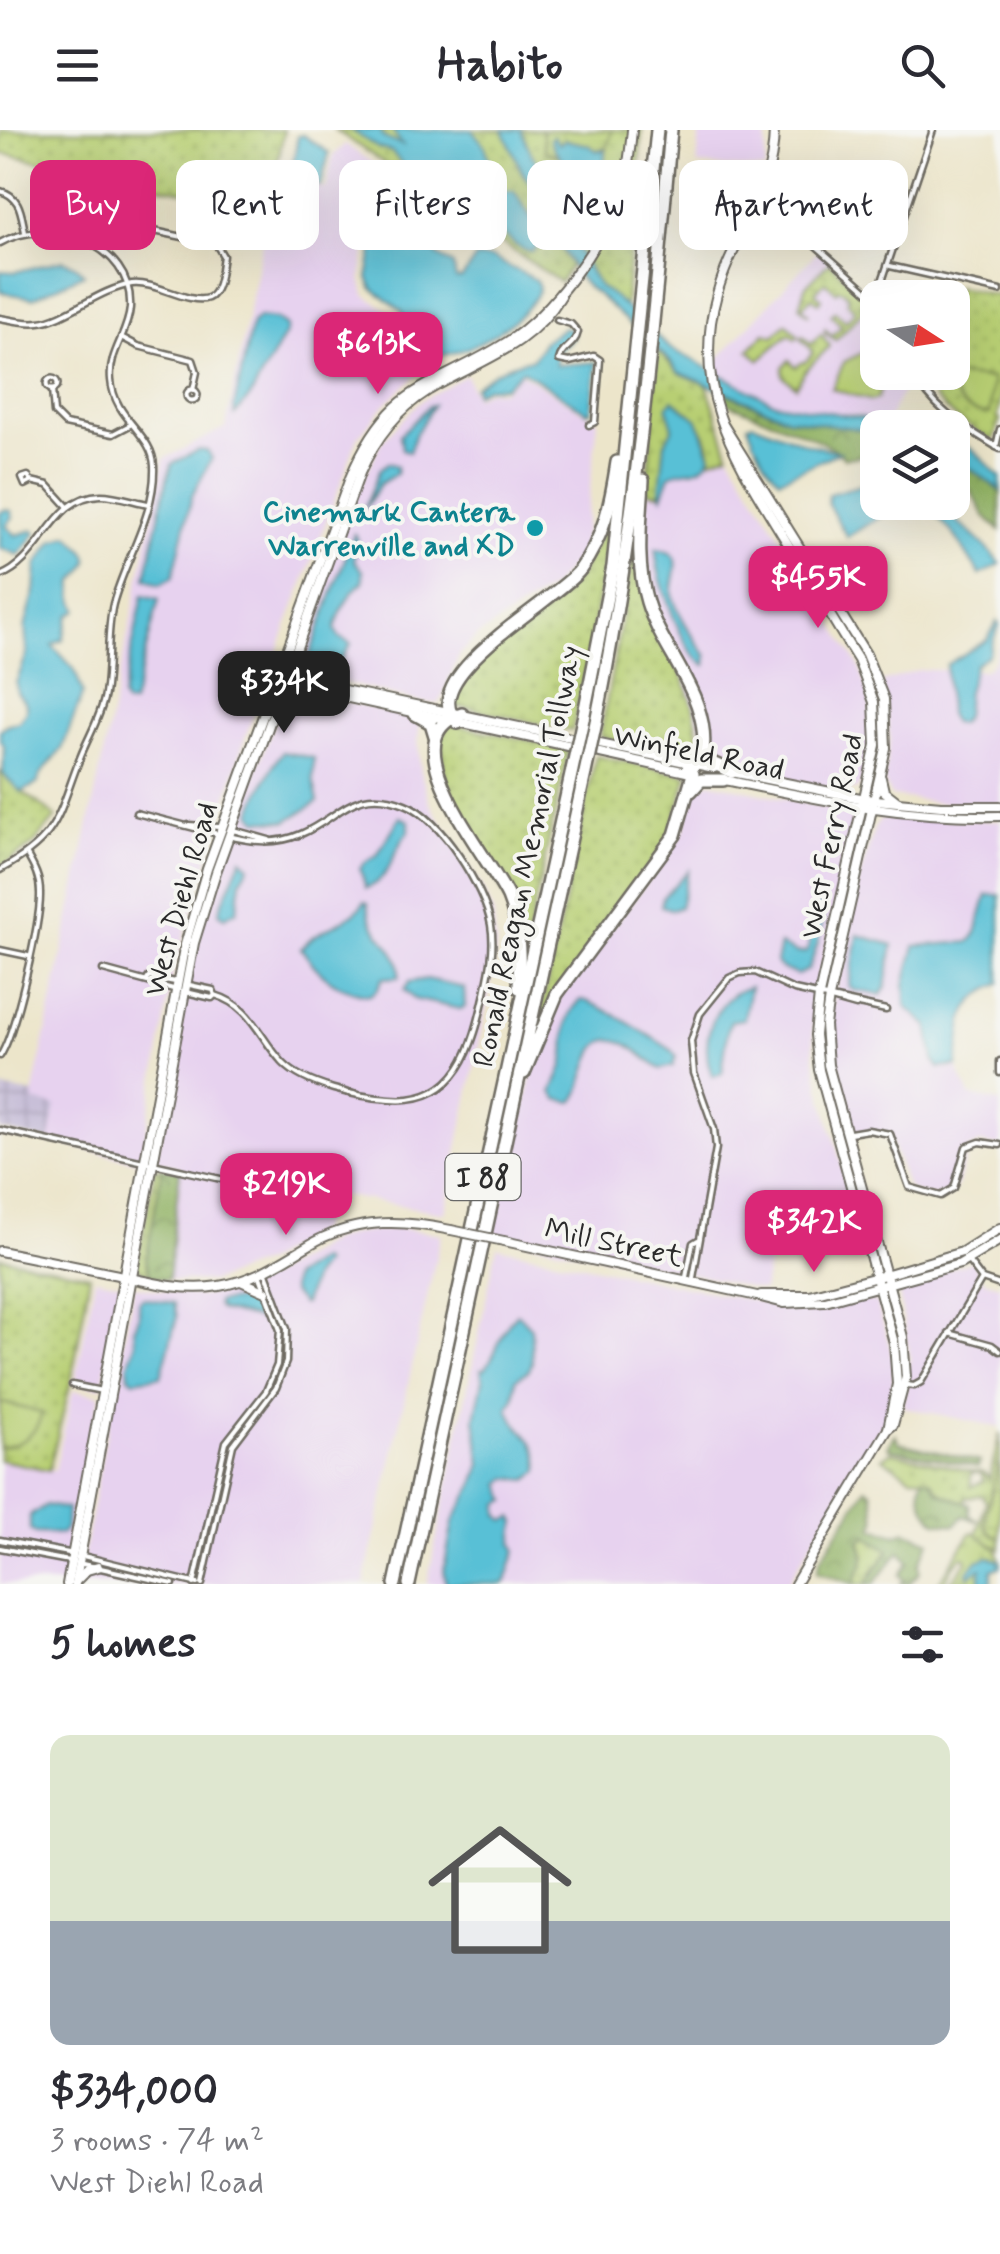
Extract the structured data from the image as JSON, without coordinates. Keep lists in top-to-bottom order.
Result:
{
  "streets": {
    "highway": ["Ronald Reagan Memorial Tollway", "I 88"],
    "main road": [
      "Winfield Road",
      "West Ferry Road",
      "West Diehl Road",
      "Mill Street"
    ]
  },
  "crossings": [
    ["Winfield Road", "West Ferry Road"],
    ["Winfield Road", "West Diehl Road"],
    ["West Ferry Road", "Mill Street"],
    ["West Diehl Road", "Mill Street"]
  ],
  "places": ["Cinemark Cantera Warrenville and XD"],
  "north": "right",
  "page": {
    "header": "Habito",
    "chip": [
      "Buy",
      "Rent",
      "Filters",
      "New",
      "Apartment"
    ],
    "price": [
      "$613K",
      "$455K",
      "$334K",
      "$219K",
      "$342K"
    ],
    "heading": "5 homes",
    "list": [
      {
        "name": "$334,000",
        "note": "3 rooms · 74 m² · West Diehl Road"
      }
    ]
  }
}
